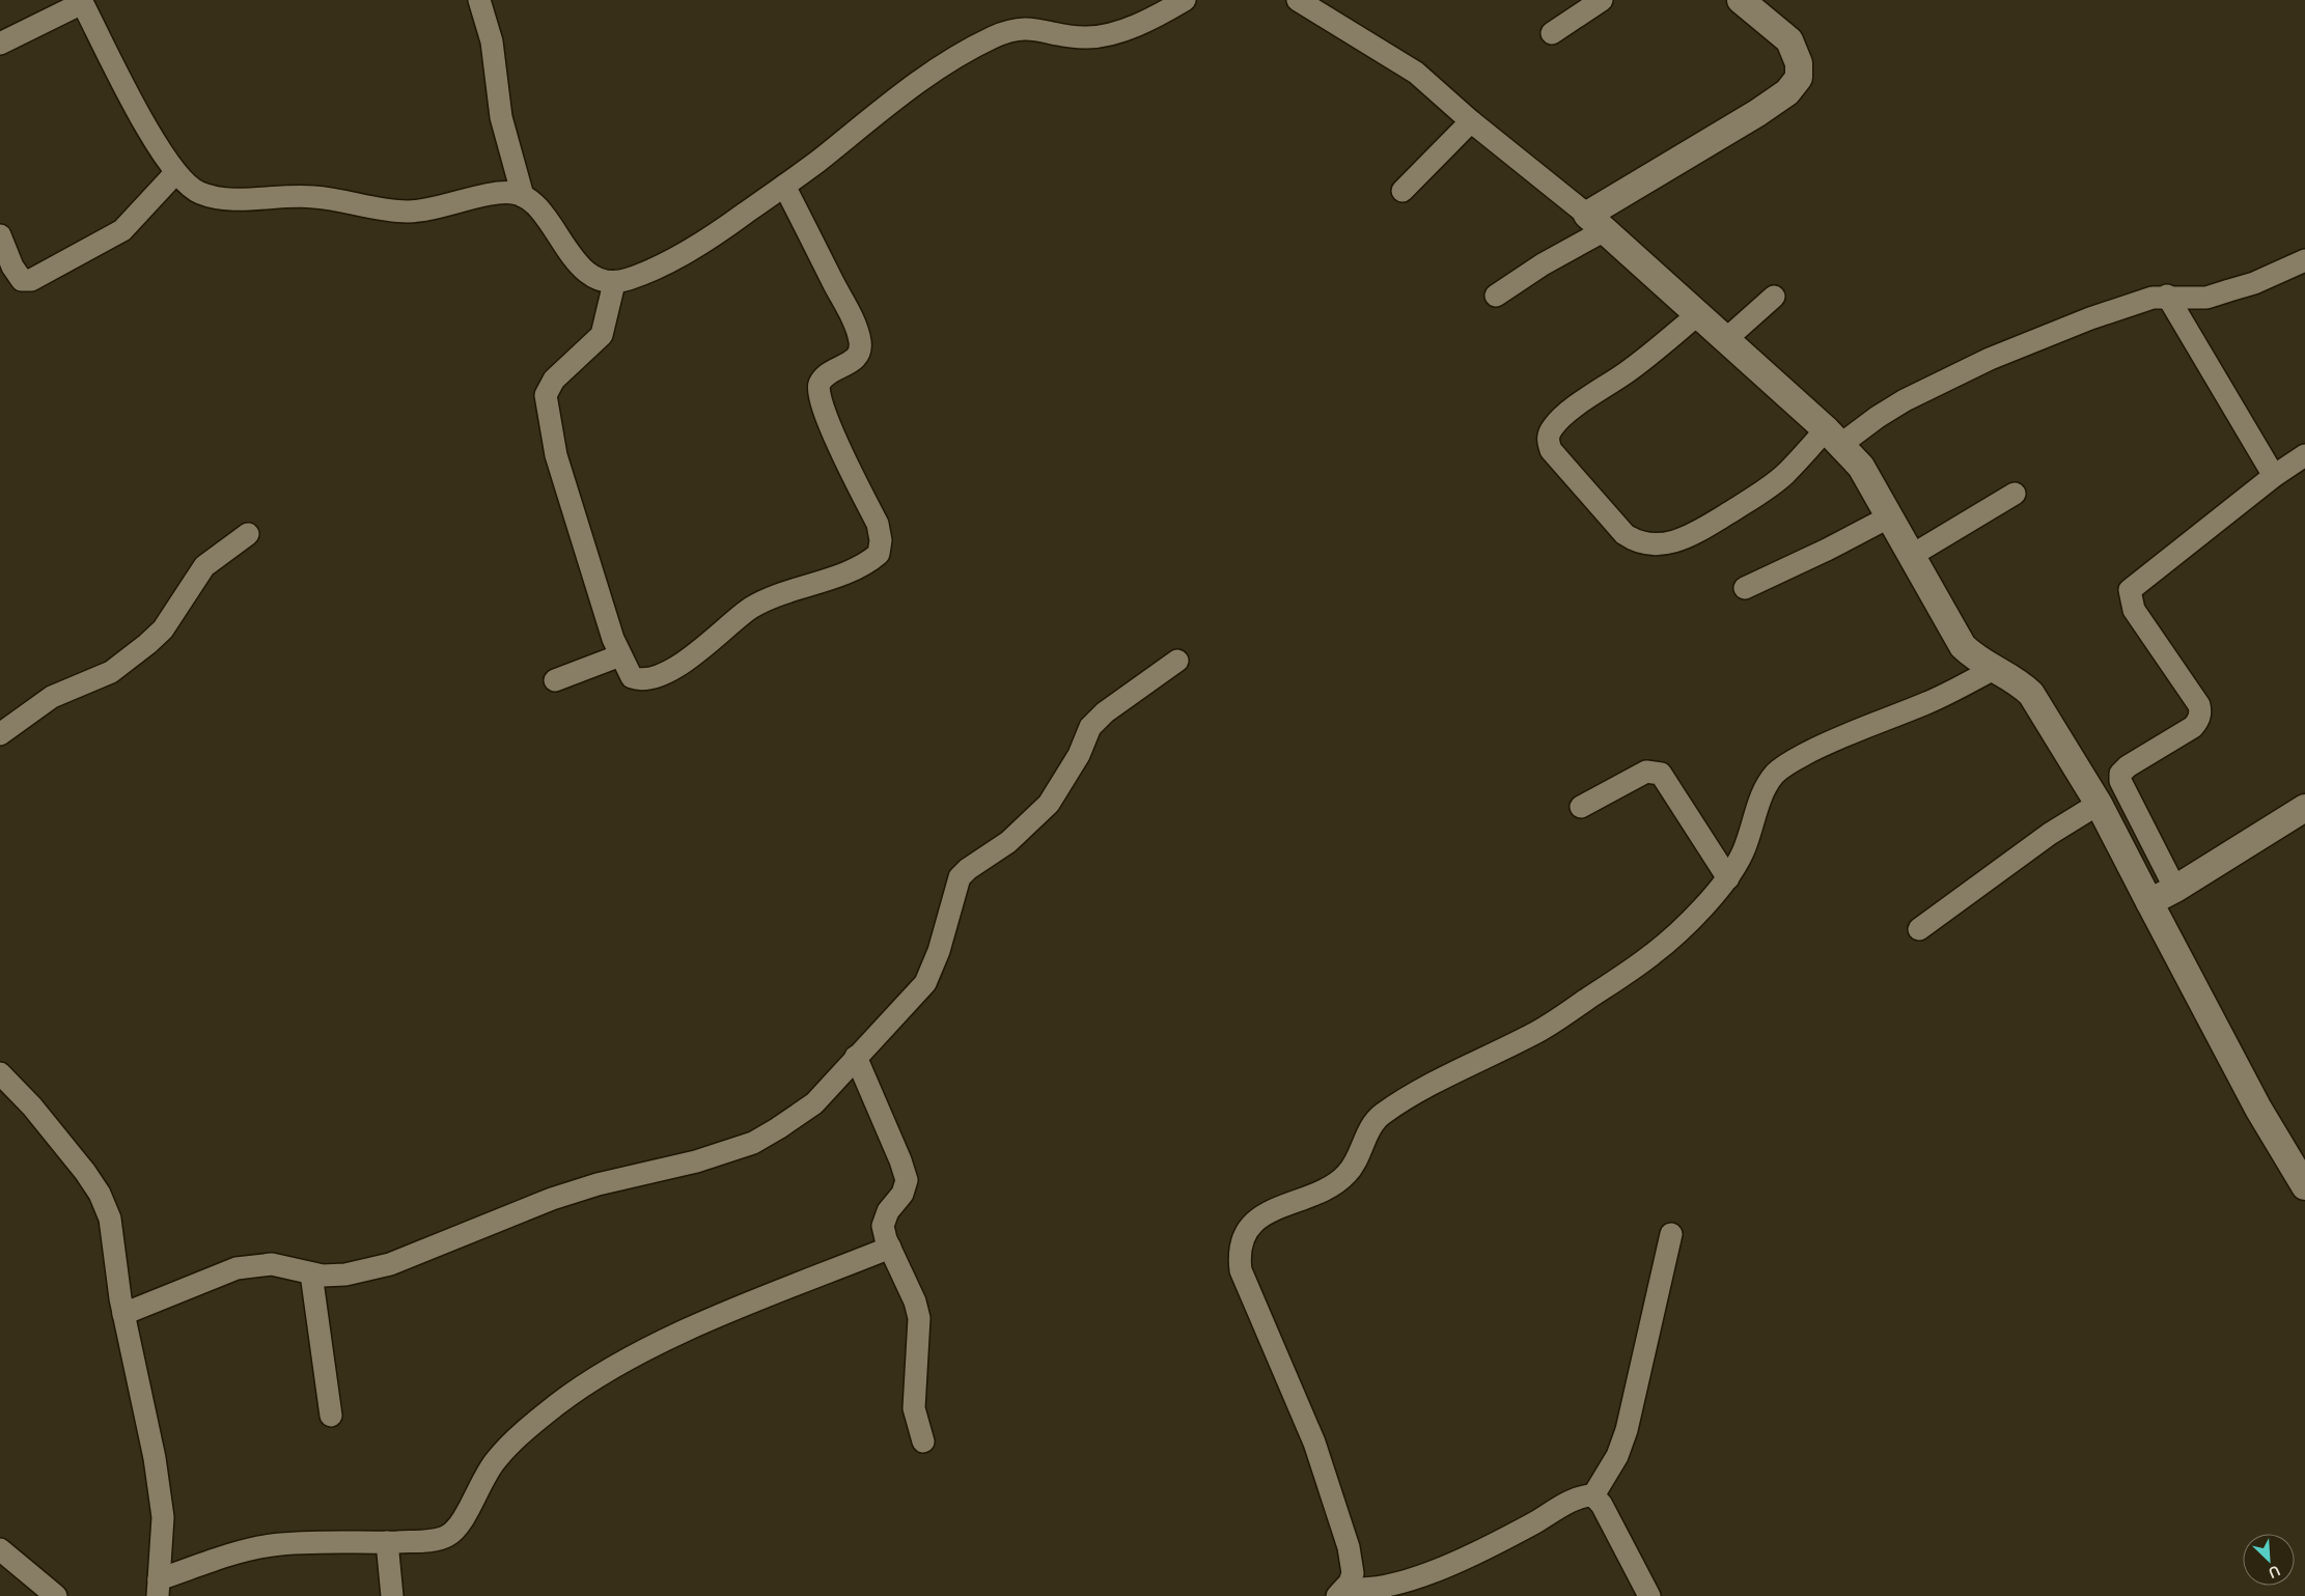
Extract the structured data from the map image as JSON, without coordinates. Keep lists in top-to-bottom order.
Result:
{
  "north": "bottom right"
}
